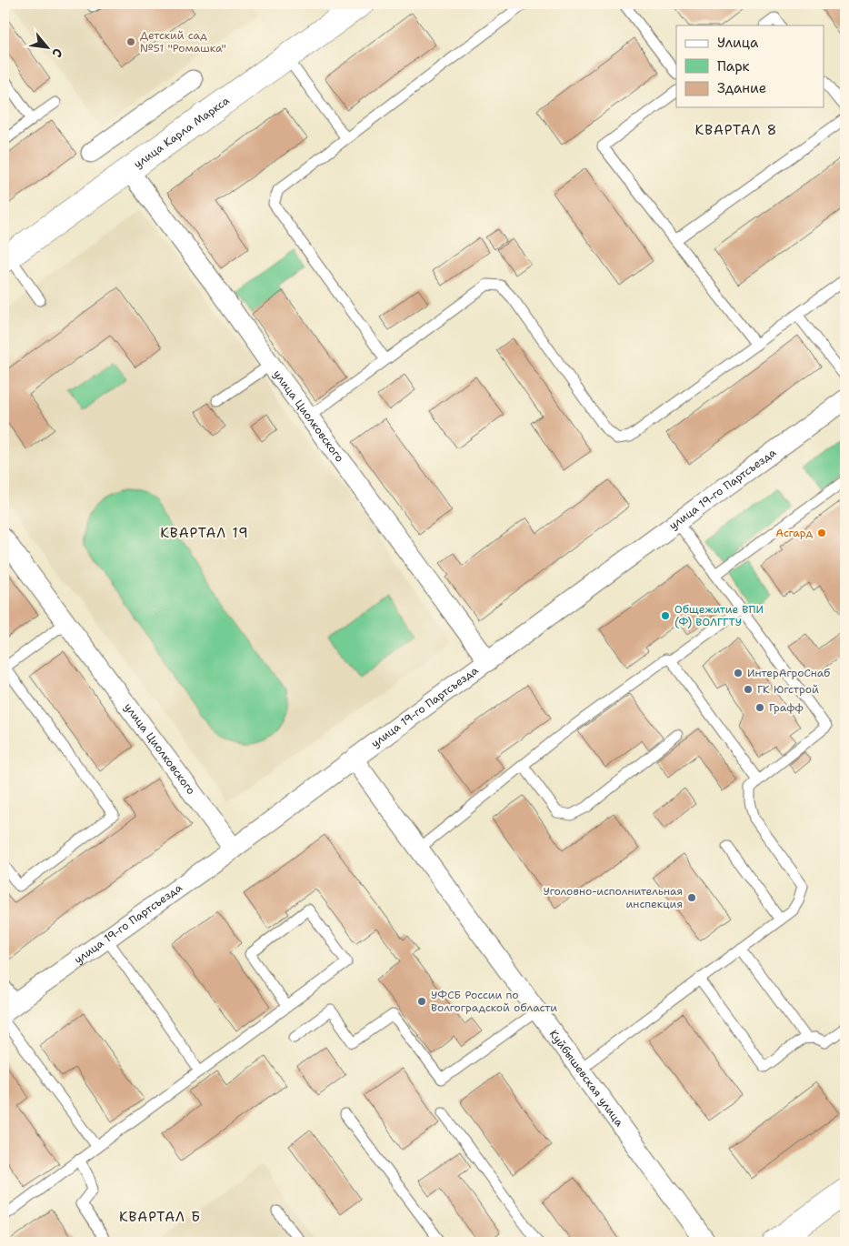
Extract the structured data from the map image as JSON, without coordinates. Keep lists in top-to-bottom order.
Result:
{
  "streets": {
    "street": [
      "улица Карла Маркса",
      "улица Циолковского",
      "улица 19-го Партсъезда",
      "Куйбышевская улица"
    ]
  },
  "crossings": [
    ["улица Карла Маркса", "улица Циолковского"],
    ["улица Циолковского", "улица 19-го Партсъезда"],
    ["улица 19-го Партсъезда", "Куйбышевская улица"]
  ],
  "districts": ["КВАРТАЛ 8", "КВАРТАЛ 19", "КВАРТАЛ Б"],
  "places": [
    "Детский сад №51 \"Ромашка\"",
    "Асгард",
    "Общежитие ВПИ (Ф) ВОЛГГТУ",
    "ИнтерАгроСнаб",
    "ГК Югстрой",
    "Графф",
    "Уголовно-исполнительная инспекция",
    "УФСБ России по Волгоградской области"
  ],
  "legend": ["Улица", "Парк", "Здание"],
  "north": "bottom right"
}
